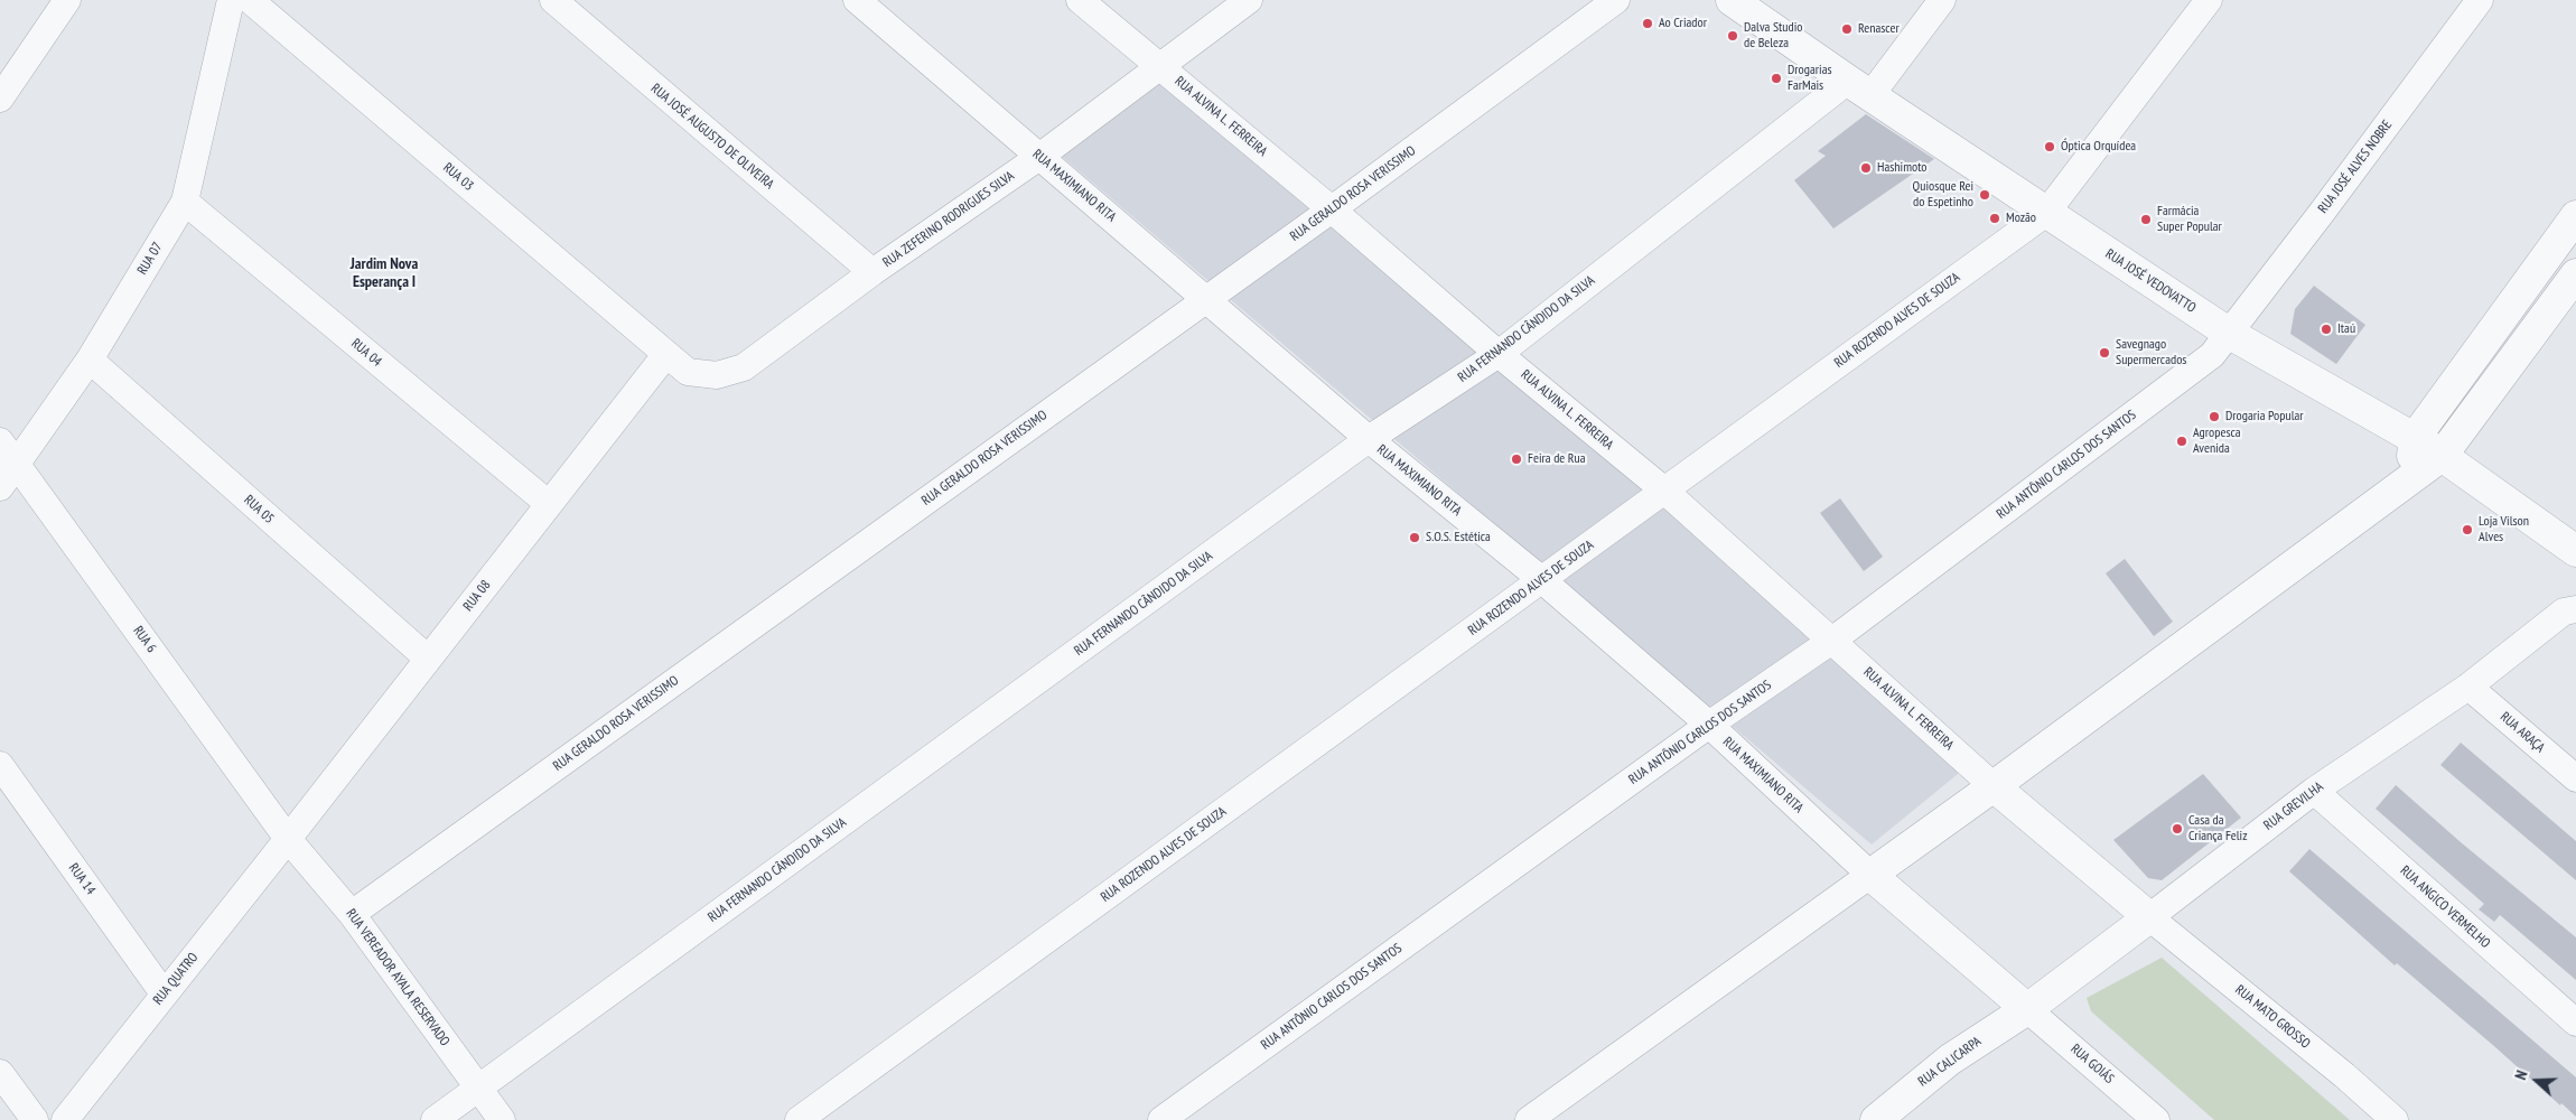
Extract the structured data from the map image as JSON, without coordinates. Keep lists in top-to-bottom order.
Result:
{
  "streets": {
    "street": [
      "RUA ALVINA L. FERREIRA",
      "RUA JOSÉ AUGUSTO DE OLIVEIRA",
      "RUA JOSÉ ALVES NOBRE",
      "RUA 03",
      "RUA MAXIMIANO RITA",
      "RUA GERALDO ROSA VERISSIMO",
      "RUA ZEFERINO RODRIGUES SILVA",
      "RUA 07",
      "RUA JOSÉ VEDOVATTO",
      "RUA ROZENDO ALVES DE SOUZA",
      "RUA FERNANDO CÂNDIDO DA SILVA",
      "RUA 04",
      "RUA ANTÔNIO CARLOS DOS SANTOS",
      "RUA 05",
      "RUA 08",
      "RUA 6",
      "RUA ARAÇA",
      "RUA GREVILHA",
      "RUA 14",
      "RUA ANGICO VERMELHO",
      "RUA VEREADOR AYALA RESERVADO",
      "RUA QUATRO",
      "RUA MATO GROSSO",
      "RUA CALICARPA",
      "RUA GOIÁS"
    ]
  },
  "crossings": [
    ["RUA ALVINA L. FERREIRA", "RUA GERALDO ROSA VERISSIMO"],
    ["RUA ALVINA L. FERREIRA", "RUA ZEFERINO RODRIGUES SILVA"],
    ["RUA ALVINA L. FERREIRA", "RUA ROZENDO ALVES DE SOUZA"],
    ["RUA ALVINA L. FERREIRA", "RUA FERNANDO CÂNDIDO DA SILVA"],
    ["RUA ALVINA L. FERREIRA", "RUA ANTÔNIO CARLOS DOS SANTOS"],
    ["RUA JOSÉ AUGUSTO DE OLIVEIRA", "RUA ZEFERINO RODRIGUES SILVA"],
    ["RUA JOSÉ ALVES NOBRE", "RUA JOSÉ VEDOVATTO"],
    ["RUA JOSÉ ALVES NOBRE", "RUA ANTÔNIO CARLOS DOS SANTOS"],
    ["RUA 03", "RUA ZEFERINO RODRIGUES SILVA"],
    ["RUA 03", "RUA 08"],
    ["RUA MAXIMIANO RITA", "RUA GERALDO ROSA VERISSIMO"],
    ["RUA MAXIMIANO RITA", "RUA ZEFERINO RODRIGUES SILVA"],
    ["RUA MAXIMIANO RITA", "RUA ROZENDO ALVES DE SOUZA"],
    ["RUA MAXIMIANO RITA", "RUA FERNANDO CÂNDIDO DA SILVA"],
    ["RUA MAXIMIANO RITA", "RUA ANTÔNIO CARLOS DOS SANTOS"],
    ["RUA MAXIMIANO RITA", "RUA GREVILHA"],
    ["RUA MAXIMIANO RITA", "RUA CALICARPA"],
    ["RUA MAXIMIANO RITA", "RUA GOIÁS"],
    ["RUA GERALDO ROSA VERISSIMO", "RUA VEREADOR AYALA RESERVADO"],
    ["RUA ZEFERINO RODRIGUES SILVA", "RUA 08"],
    ["RUA 07", "RUA 04"],
    ["RUA 07", "RUA 05"],
    ["RUA 07", "RUA 6"],
    ["RUA JOSÉ VEDOVATTO", "RUA ROZENDO ALVES DE SOUZA"],
    ["RUA JOSÉ VEDOVATTO", "RUA FERNANDO CÂNDIDO DA SILVA"],
    ["RUA JOSÉ VEDOVATTO", "RUA ANTÔNIO CARLOS DOS SANTOS"],
    ["RUA FERNANDO CÂNDIDO DA SILVA", "RUA VEREADOR AYALA RESERVADO"],
    ["RUA 04", "RUA 08"],
    ["RUA 05", "RUA 08"],
    ["RUA 08", "RUA 6"],
    ["RUA 08", "RUA VEREADOR AYALA RESERVADO"],
    ["RUA 08", "RUA QUATRO"],
    ["RUA 6", "RUA VEREADOR AYALA RESERVADO"],
    ["RUA 6", "RUA QUATRO"],
    ["RUA ARAÇA", "RUA GREVILHA"],
    ["RUA GREVILHA", "RUA ANGICO VERMELHO"],
    ["RUA GREVILHA", "RUA MATO GROSSO"],
    ["RUA GREVILHA", "RUA CALICARPA"],
    ["RUA GREVILHA", "RUA GOIÁS"],
    ["RUA 14", "RUA QUATRO"],
    ["RUA VEREADOR AYALA RESERVADO", "RUA QUATRO"],
    ["RUA CALICARPA", "RUA GOIÁS"]
  ],
  "districts": ["Jardim Nova Esperança I"],
  "places": [
    "Ao Criador",
    "Renascer",
    "Dalva Studio de Beleza",
    "Drogarias FarMais",
    "Óptica Orquídea",
    "Hashimoto",
    "Quiosque Rei do Espetinho",
    "Mozão",
    "Farmácia Super Popular",
    "Itaú",
    "Savegnago Supermercados",
    "Drogaria Popular",
    "Agropesca Avenida",
    "Feira de Rua",
    "Loja Vilson Alves",
    "S.O.S. Estética",
    "Casa da Criança Feliz"
  ],
  "north": "left"
}
